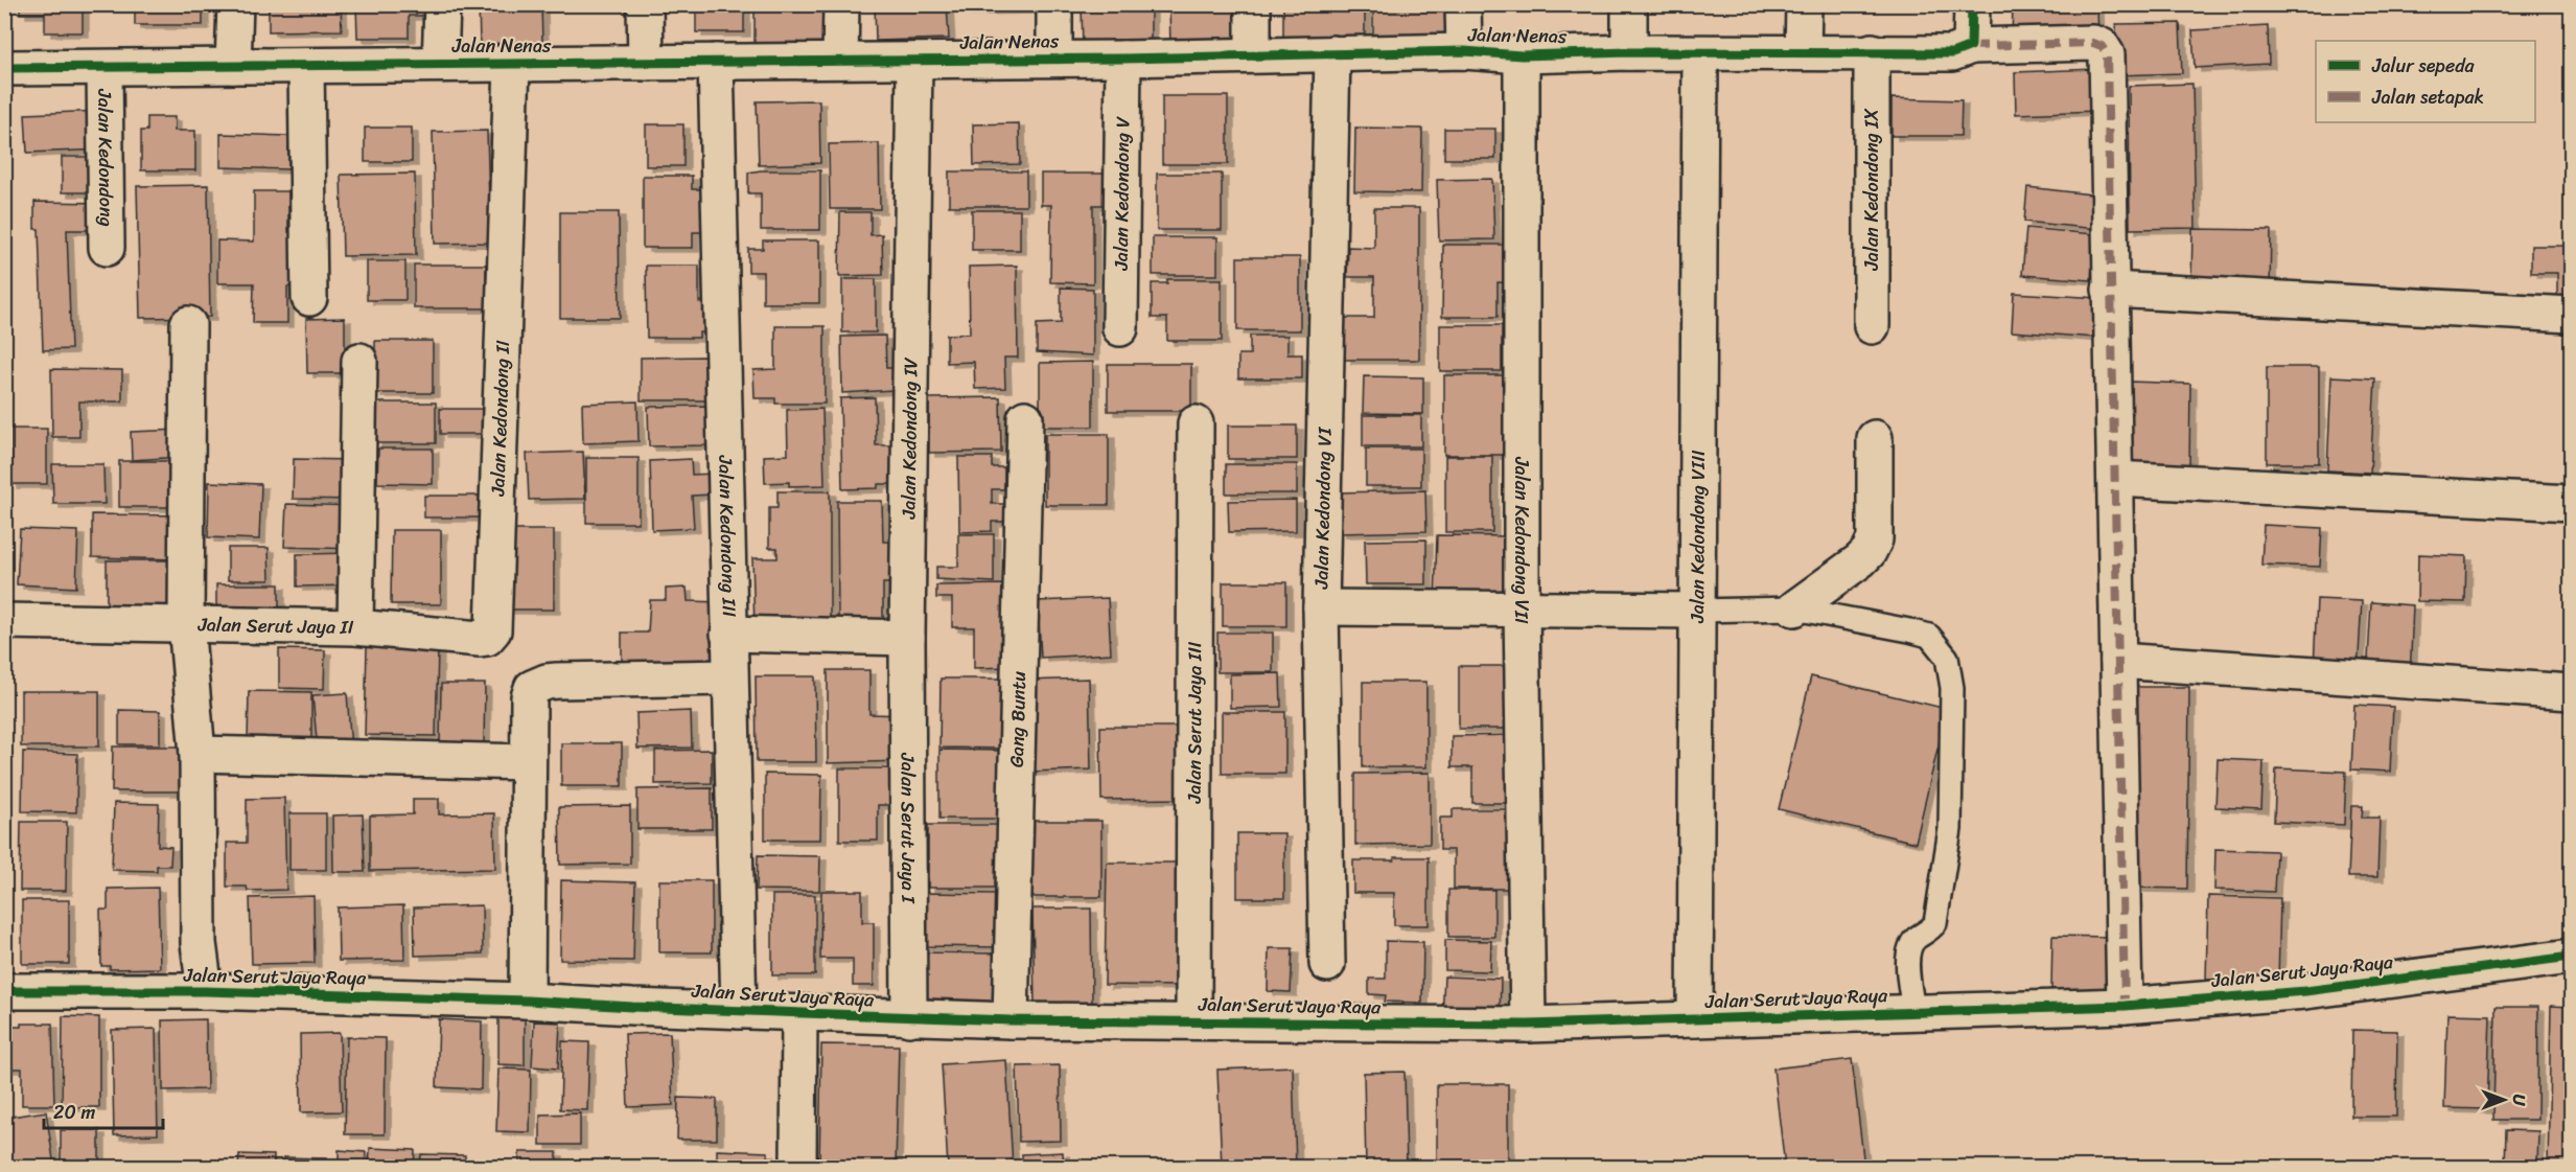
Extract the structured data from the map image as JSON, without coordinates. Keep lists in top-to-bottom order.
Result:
{
  "streets": {
    "street": [
      "Jalan Nenas",
      "Jalan Kedondong",
      "Jalan Kedondong IX",
      "Jalan Kedondong V",
      "Jalan Kedondong II",
      "Jalan Kedondong IV",
      "Jalan Kedondong VI",
      "Jalan Kedondong III",
      "Jalan Kedondong VIII",
      "Jalan Kedondong VII",
      "Jalan Serut Jaya II",
      "Gang Buntu",
      "Jalan Serut Jaya III",
      "Jalan Serut Jaya I",
      "Jalan Serut Jaya Raya"
    ]
  },
  "crossings": [
    ["Jalan Nenas", "Jalan Kedondong"],
    ["Jalan Nenas", "Jalan Kedondong IX"],
    ["Jalan Nenas", "Jalan Kedondong V"],
    ["Jalan Nenas", "Jalan Kedondong II"],
    ["Jalan Nenas", "Jalan Kedondong IV"],
    ["Jalan Nenas", "Jalan Kedondong VI"],
    ["Jalan Nenas", "Jalan Kedondong III"],
    ["Jalan Nenas", "Jalan Kedondong VIII"],
    ["Jalan Nenas", "Jalan Kedondong VII"],
    ["Jalan Nenas", "Jalan Serut Jaya Raya"],
    ["Jalan Kedondong II", "Jalan Serut Jaya II"],
    ["Jalan Kedondong IV", "Jalan Serut Jaya I"],
    ["Jalan Kedondong III", "Jalan Serut Jaya Raya"],
    ["Jalan Kedondong VIII", "Jalan Serut Jaya Raya"],
    ["Jalan Kedondong VII", "Jalan Serut Jaya Raya"],
    ["Gang Buntu", "Jalan Serut Jaya Raya"],
    ["Jalan Serut Jaya III", "Jalan Serut Jaya Raya"],
    ["Jalan Serut Jaya I", "Jalan Serut Jaya Raya"]
  ],
  "legend": ["Jalur sepeda", "Jalan setapak"],
  "scale_bar": "20 m",
  "north": "right"
}
